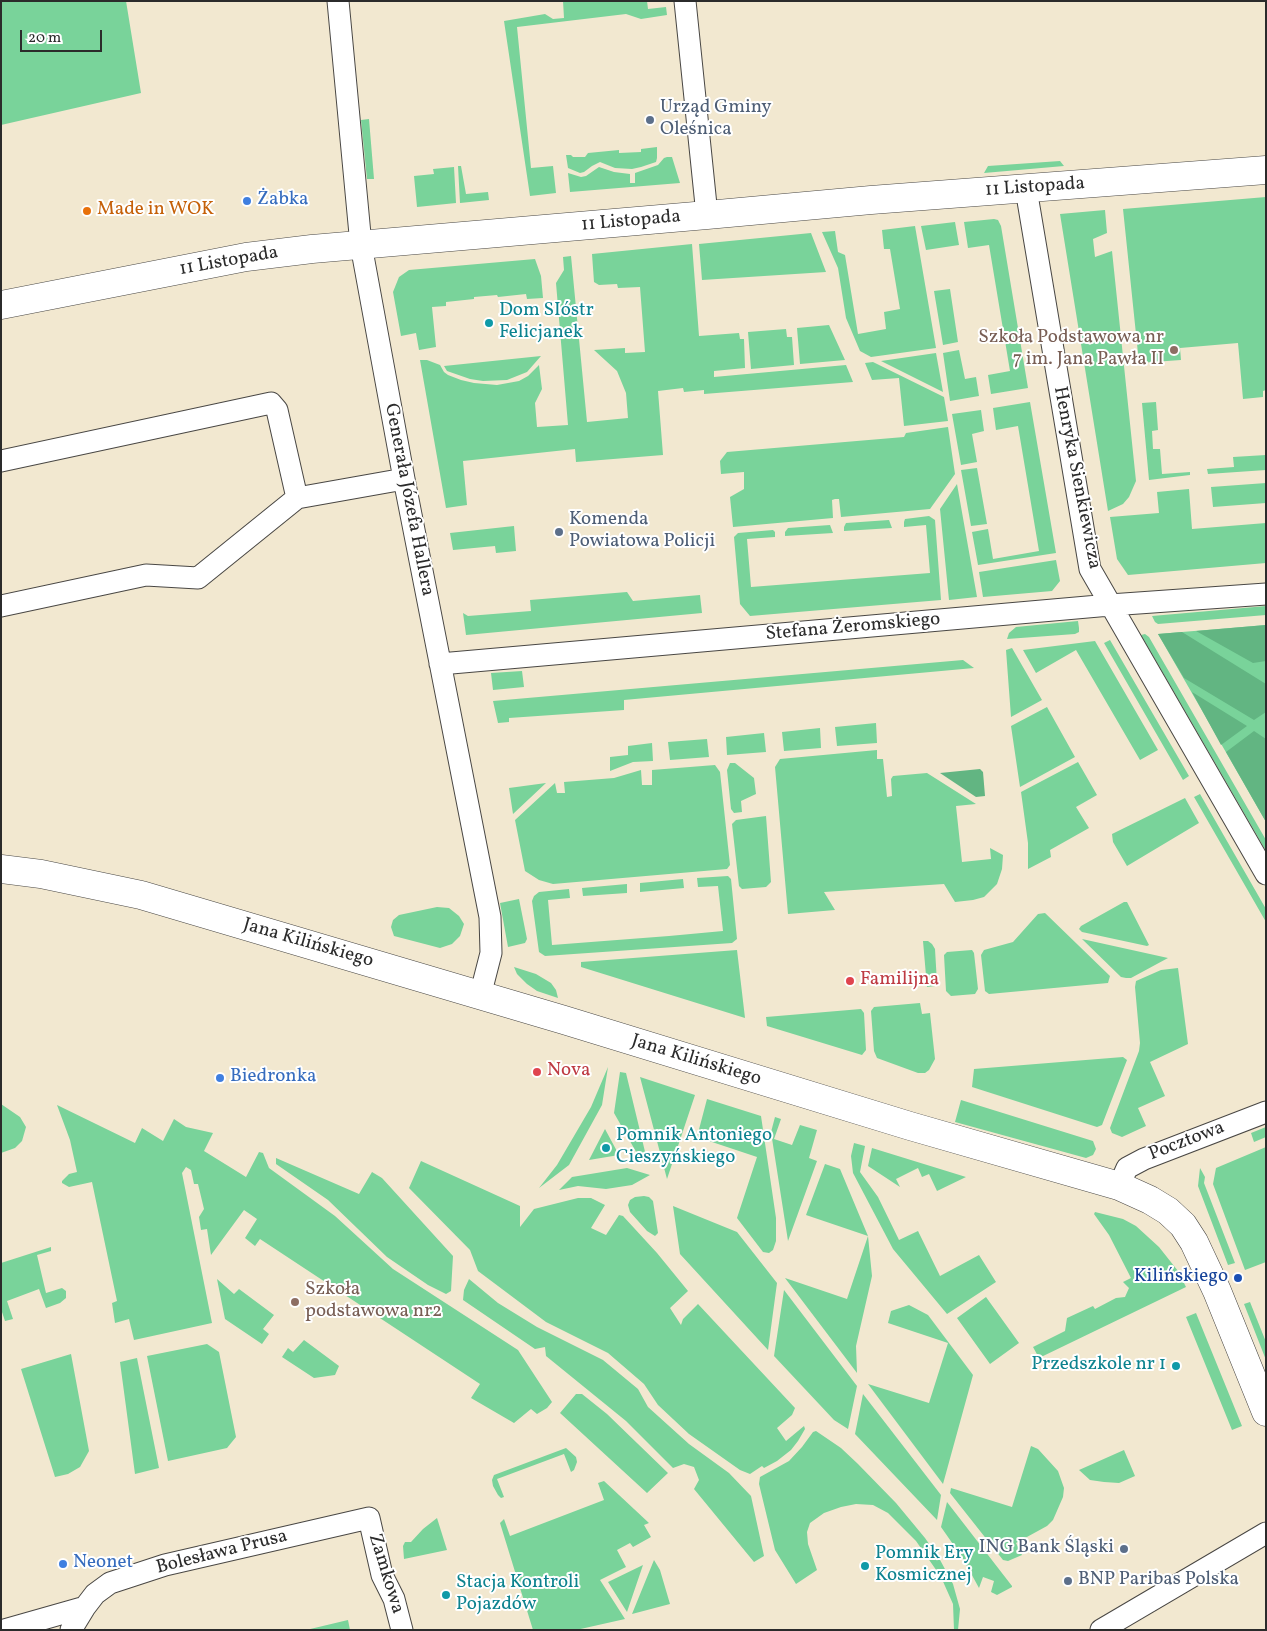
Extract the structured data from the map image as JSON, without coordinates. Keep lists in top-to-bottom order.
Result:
{
  "streets": {
    "street": [
      "11 Listopada",
      "Henryka Sienkiewicza",
      "Generała Józefa Hallera",
      "Stefana Żeromskiego",
      "Jana Kilińskiego",
      "Pocztowa",
      "Bolesława Prusa",
      "Zamkowa"
    ]
  },
  "crossings": [
    ["11 Listopada", "Henryka Sienkiewicza"],
    ["11 Listopada", "Generała Józefa Hallera"],
    ["Henryka Sienkiewicza", "Stefana Żeromskiego"],
    ["Generała Józefa Hallera", "Stefana Żeromskiego"],
    ["Generała Józefa Hallera", "Jana Kilińskiego"],
    ["Jana Kilińskiego", "Pocztowa"],
    ["Bolesława Prusa", "Zamkowa"]
  ],
  "places": [
    "Urząd Gminy Oleśnica",
    "Żabka",
    "Made in WOK",
    "Dom SIóstr Felicjanek",
    "Szkoła Podstawowa nr 7 im. Jana Pawła II",
    "Komenda Powiatowa Policji",
    "Familijna",
    "Nova",
    "Biedronka",
    "Pomnik Antoniego Cieszyńskiego",
    "Kilińskiego",
    "Szkoła podstawowa nr2",
    "Przedszkole nr 1",
    "ING Bank Śląski",
    "Neonet",
    "Pomnik Ery Kosmicznej",
    "BNP Paribas Polska",
    "Stacja Kontroli Pojazdów"
  ],
  "scale_bar": "20 m"
}
